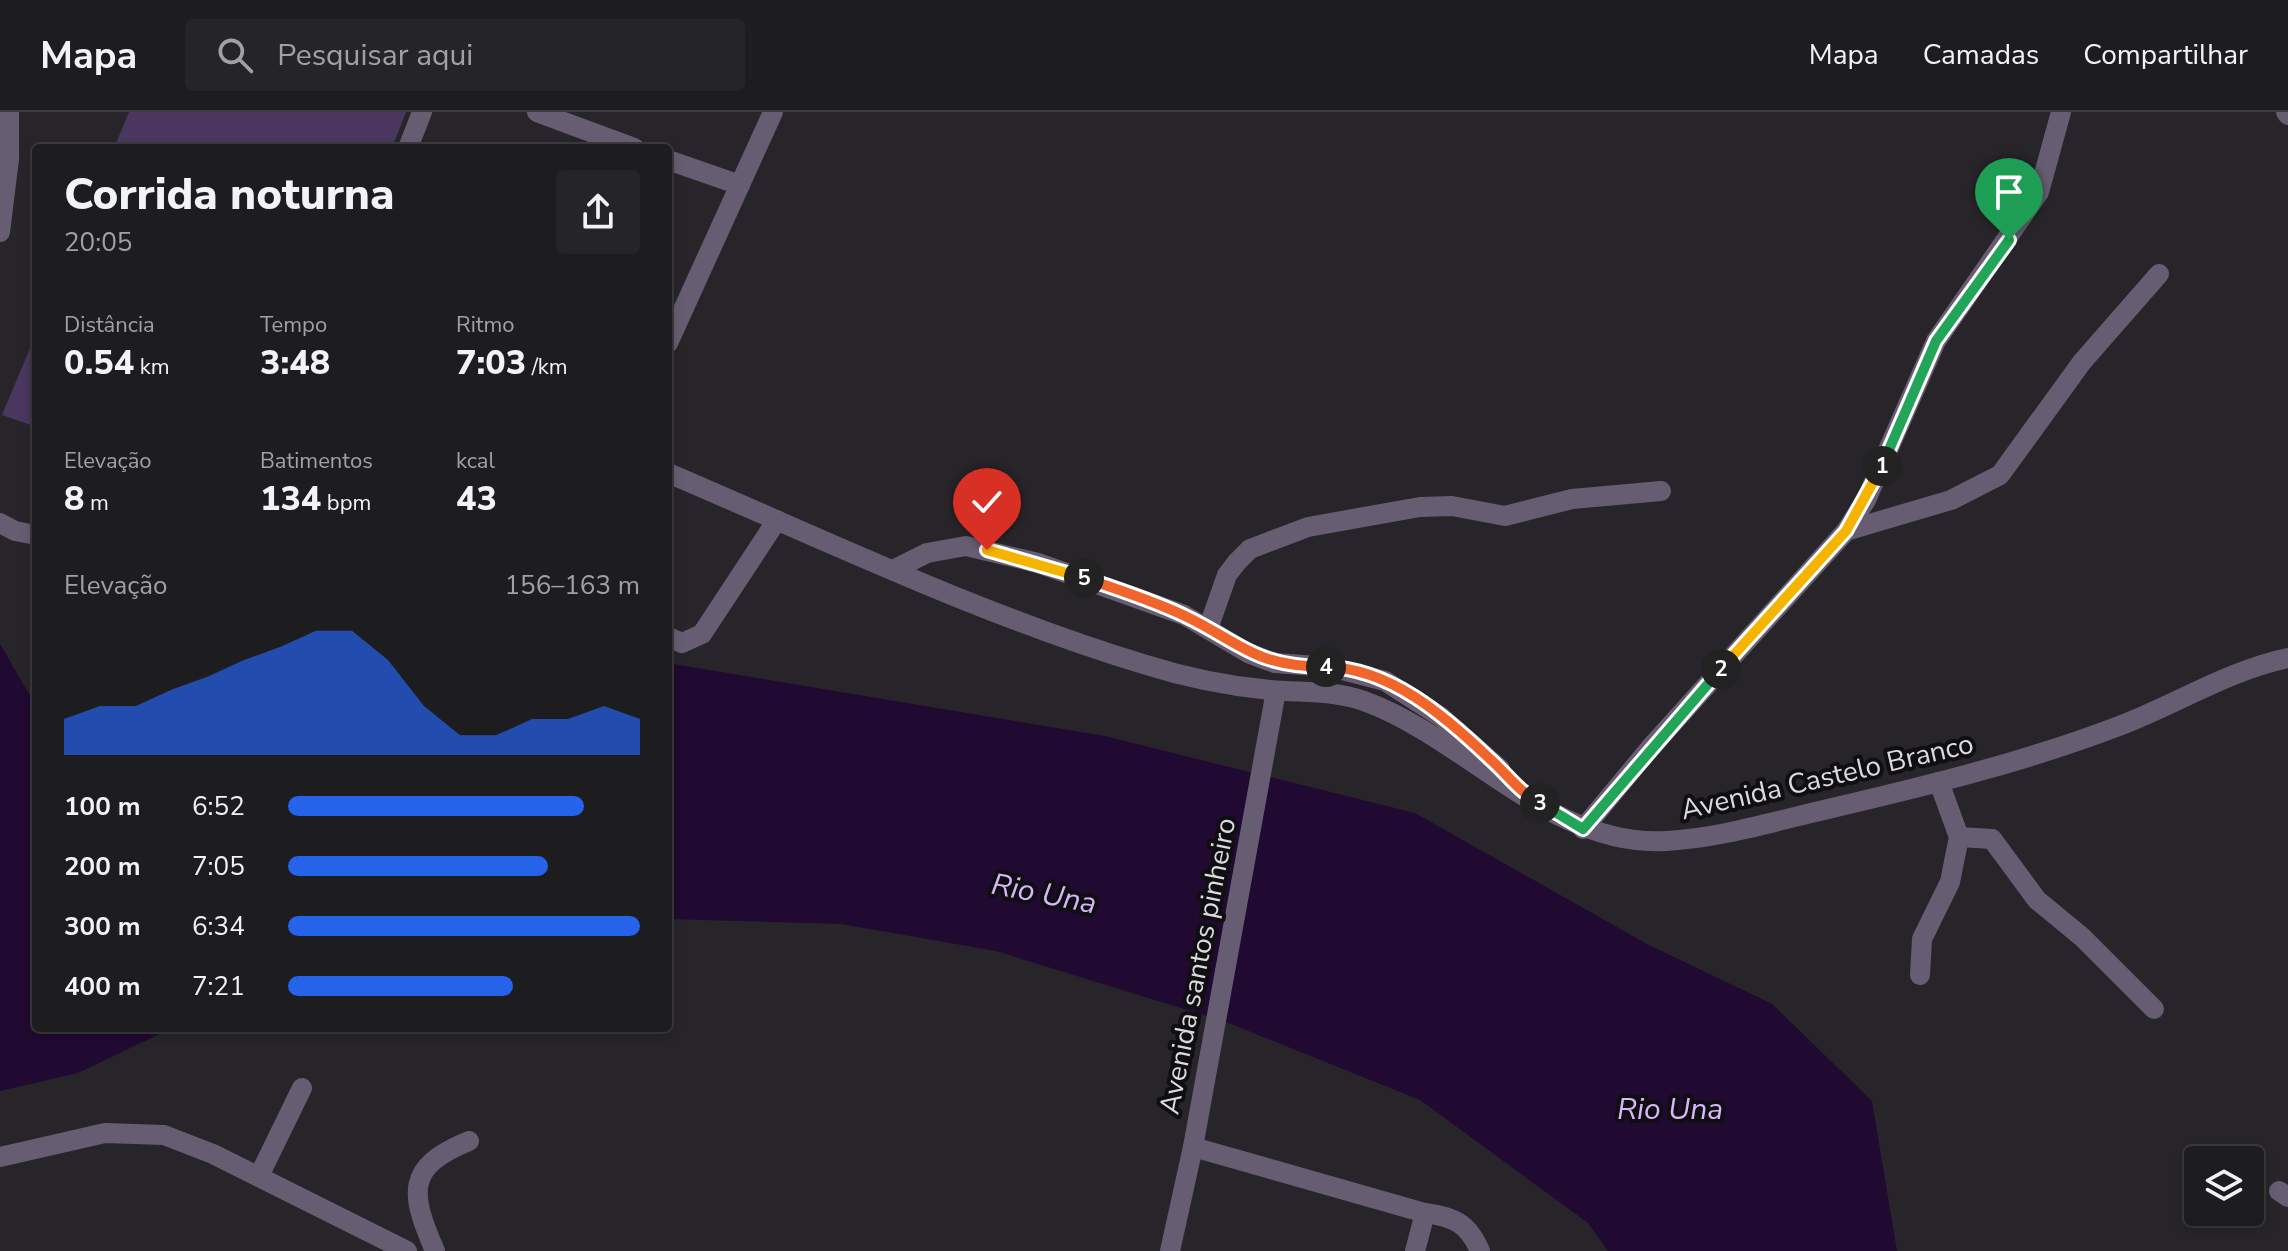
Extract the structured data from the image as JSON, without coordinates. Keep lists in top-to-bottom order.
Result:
{
  "streets": {
    "street": ["Avenida Castelo Branco", "Avenida santos pinheiro"]
  },
  "crossings": [
    ["Avenida Castelo Branco", "Avenida santos pinheiro"]
  ],
  "water": ["Rio Una"],
  "page": {
    "header": "Mapa",
    "search": "Pesquisar aqui",
    "nav": ["Mapa", "Camadas", "Compartilhar"],
    "heading": ["Corrida noturna", "20:05"],
    "stats": [
      ["Distância", "0.54 km"],
      ["Tempo", "3:48"],
      ["Ritmo", "7:03 /km"],
      ["Elevação", "8 m"],
      ["Batimentos", "134 bpm"],
      ["kcal", "43"]
    ],
    "pins": [
      "1",
      "5",
      "4",
      "2",
      "3"
    ],
    "chart": ["Elevação", "156–163 m"],
    "list": [
      {
        "name": "100 m",
        "note": "6:52"
      },
      {
        "name": "200 m",
        "note": "7:05"
      },
      {
        "name": "300 m",
        "note": "6:34"
      },
      {
        "name": "400 m",
        "note": "7:21"
      }
    ]
  }
}
